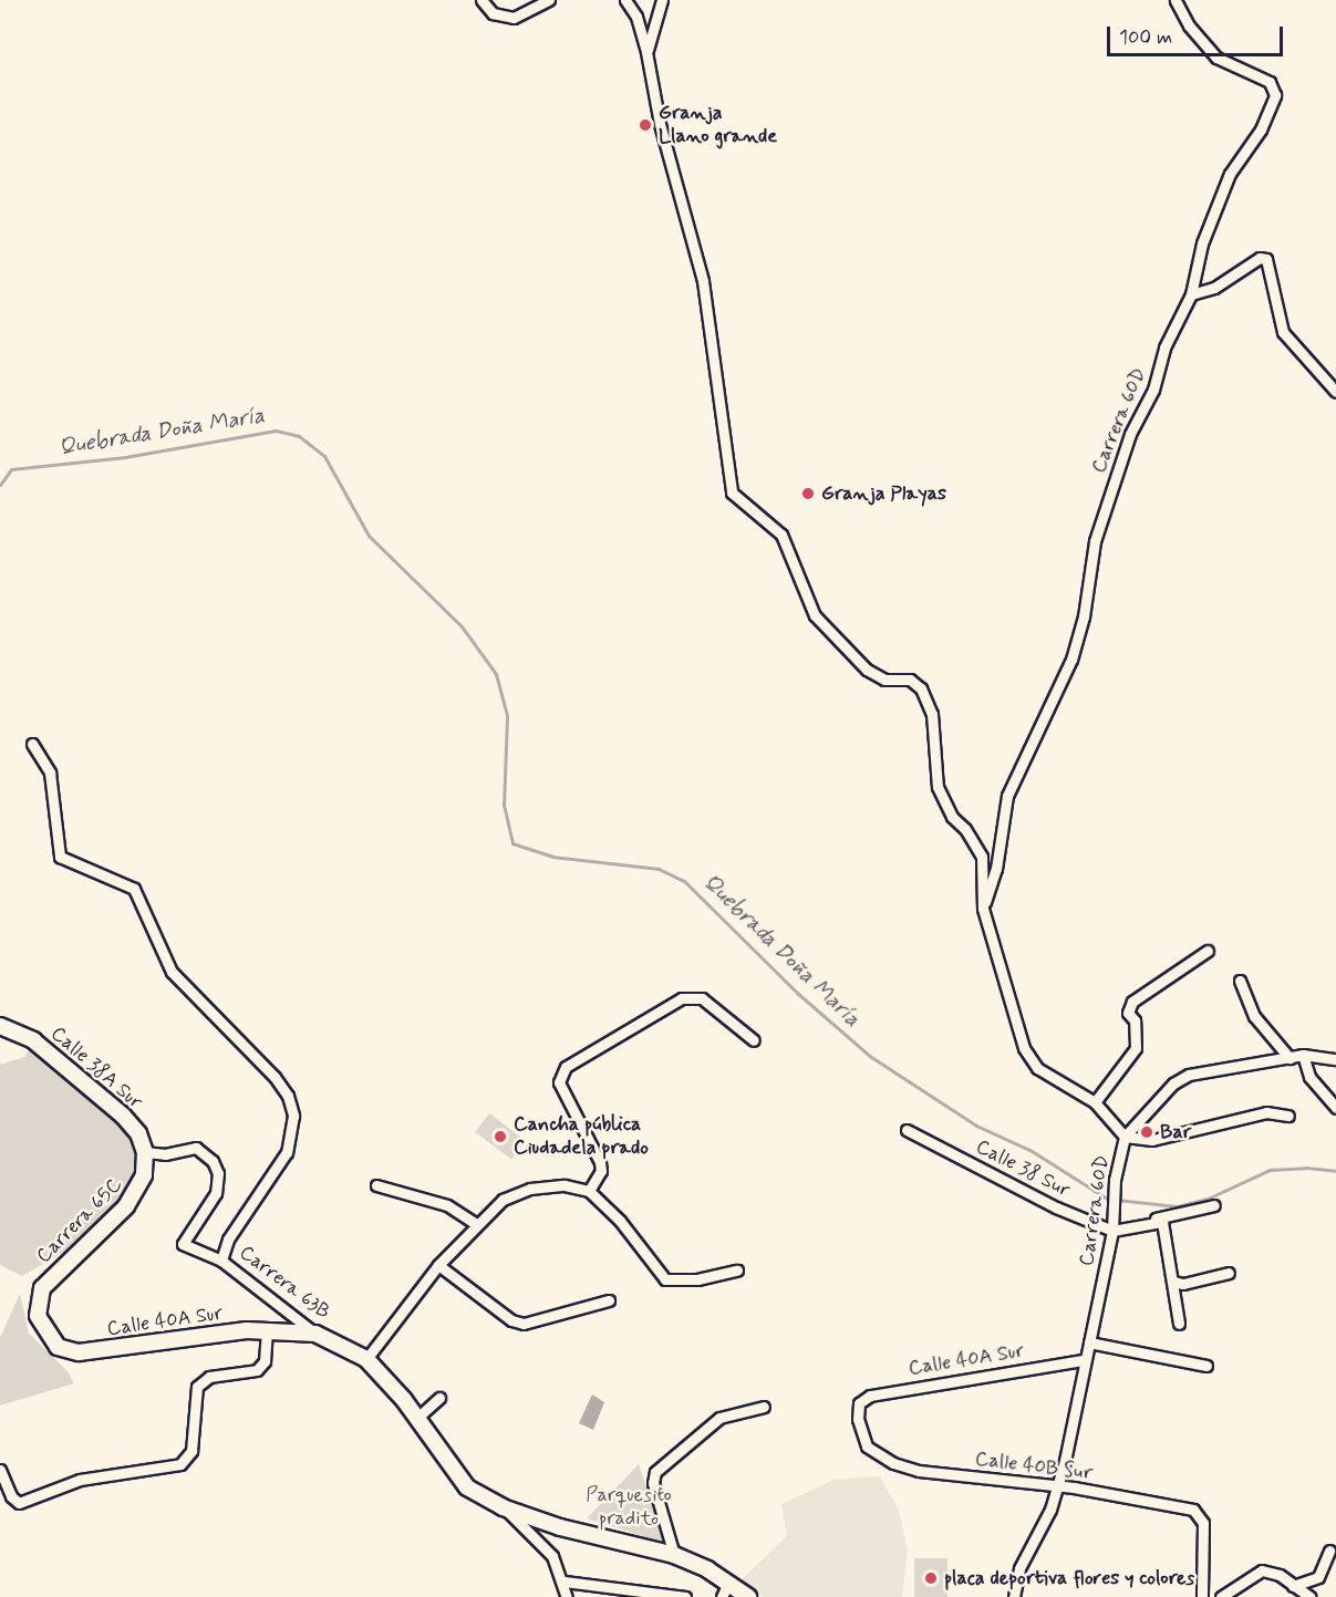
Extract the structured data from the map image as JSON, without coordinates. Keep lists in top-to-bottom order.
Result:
{
  "streets": {
    "main road": [
      "Calle 38A Sur",
      "Carrera 65C",
      "Carrera 63B",
      "Calle 40A Sur"
    ],
    "street": ["Carrera 60D", "Calle 38 Sur", "Calle 40B Sur"]
  },
  "crossings": [
    ["Carrera 60D", "Calle 38 Sur"],
    ["Carrera 60D", "Calle 40A Sur"],
    ["Carrera 60D", "Calle 40B Sur"],
    ["Calle 38A Sur", "Carrera 65C"],
    ["Carrera 65C", "Calle 40A Sur"],
    ["Carrera 63B", "Calle 40A Sur"],
    ["Calle 40A Sur", "Calle 40B Sur"]
  ],
  "water": ["Quebrada Doña María"],
  "parks": ["Parquesito pradito"],
  "places": [
    "Granja Llano grande",
    "Granja Playas",
    "Bar",
    "Cancha pública Ciudadela prado",
    "placa deportiva flores y colores"
  ],
  "scale_bar": "100 m"
}
